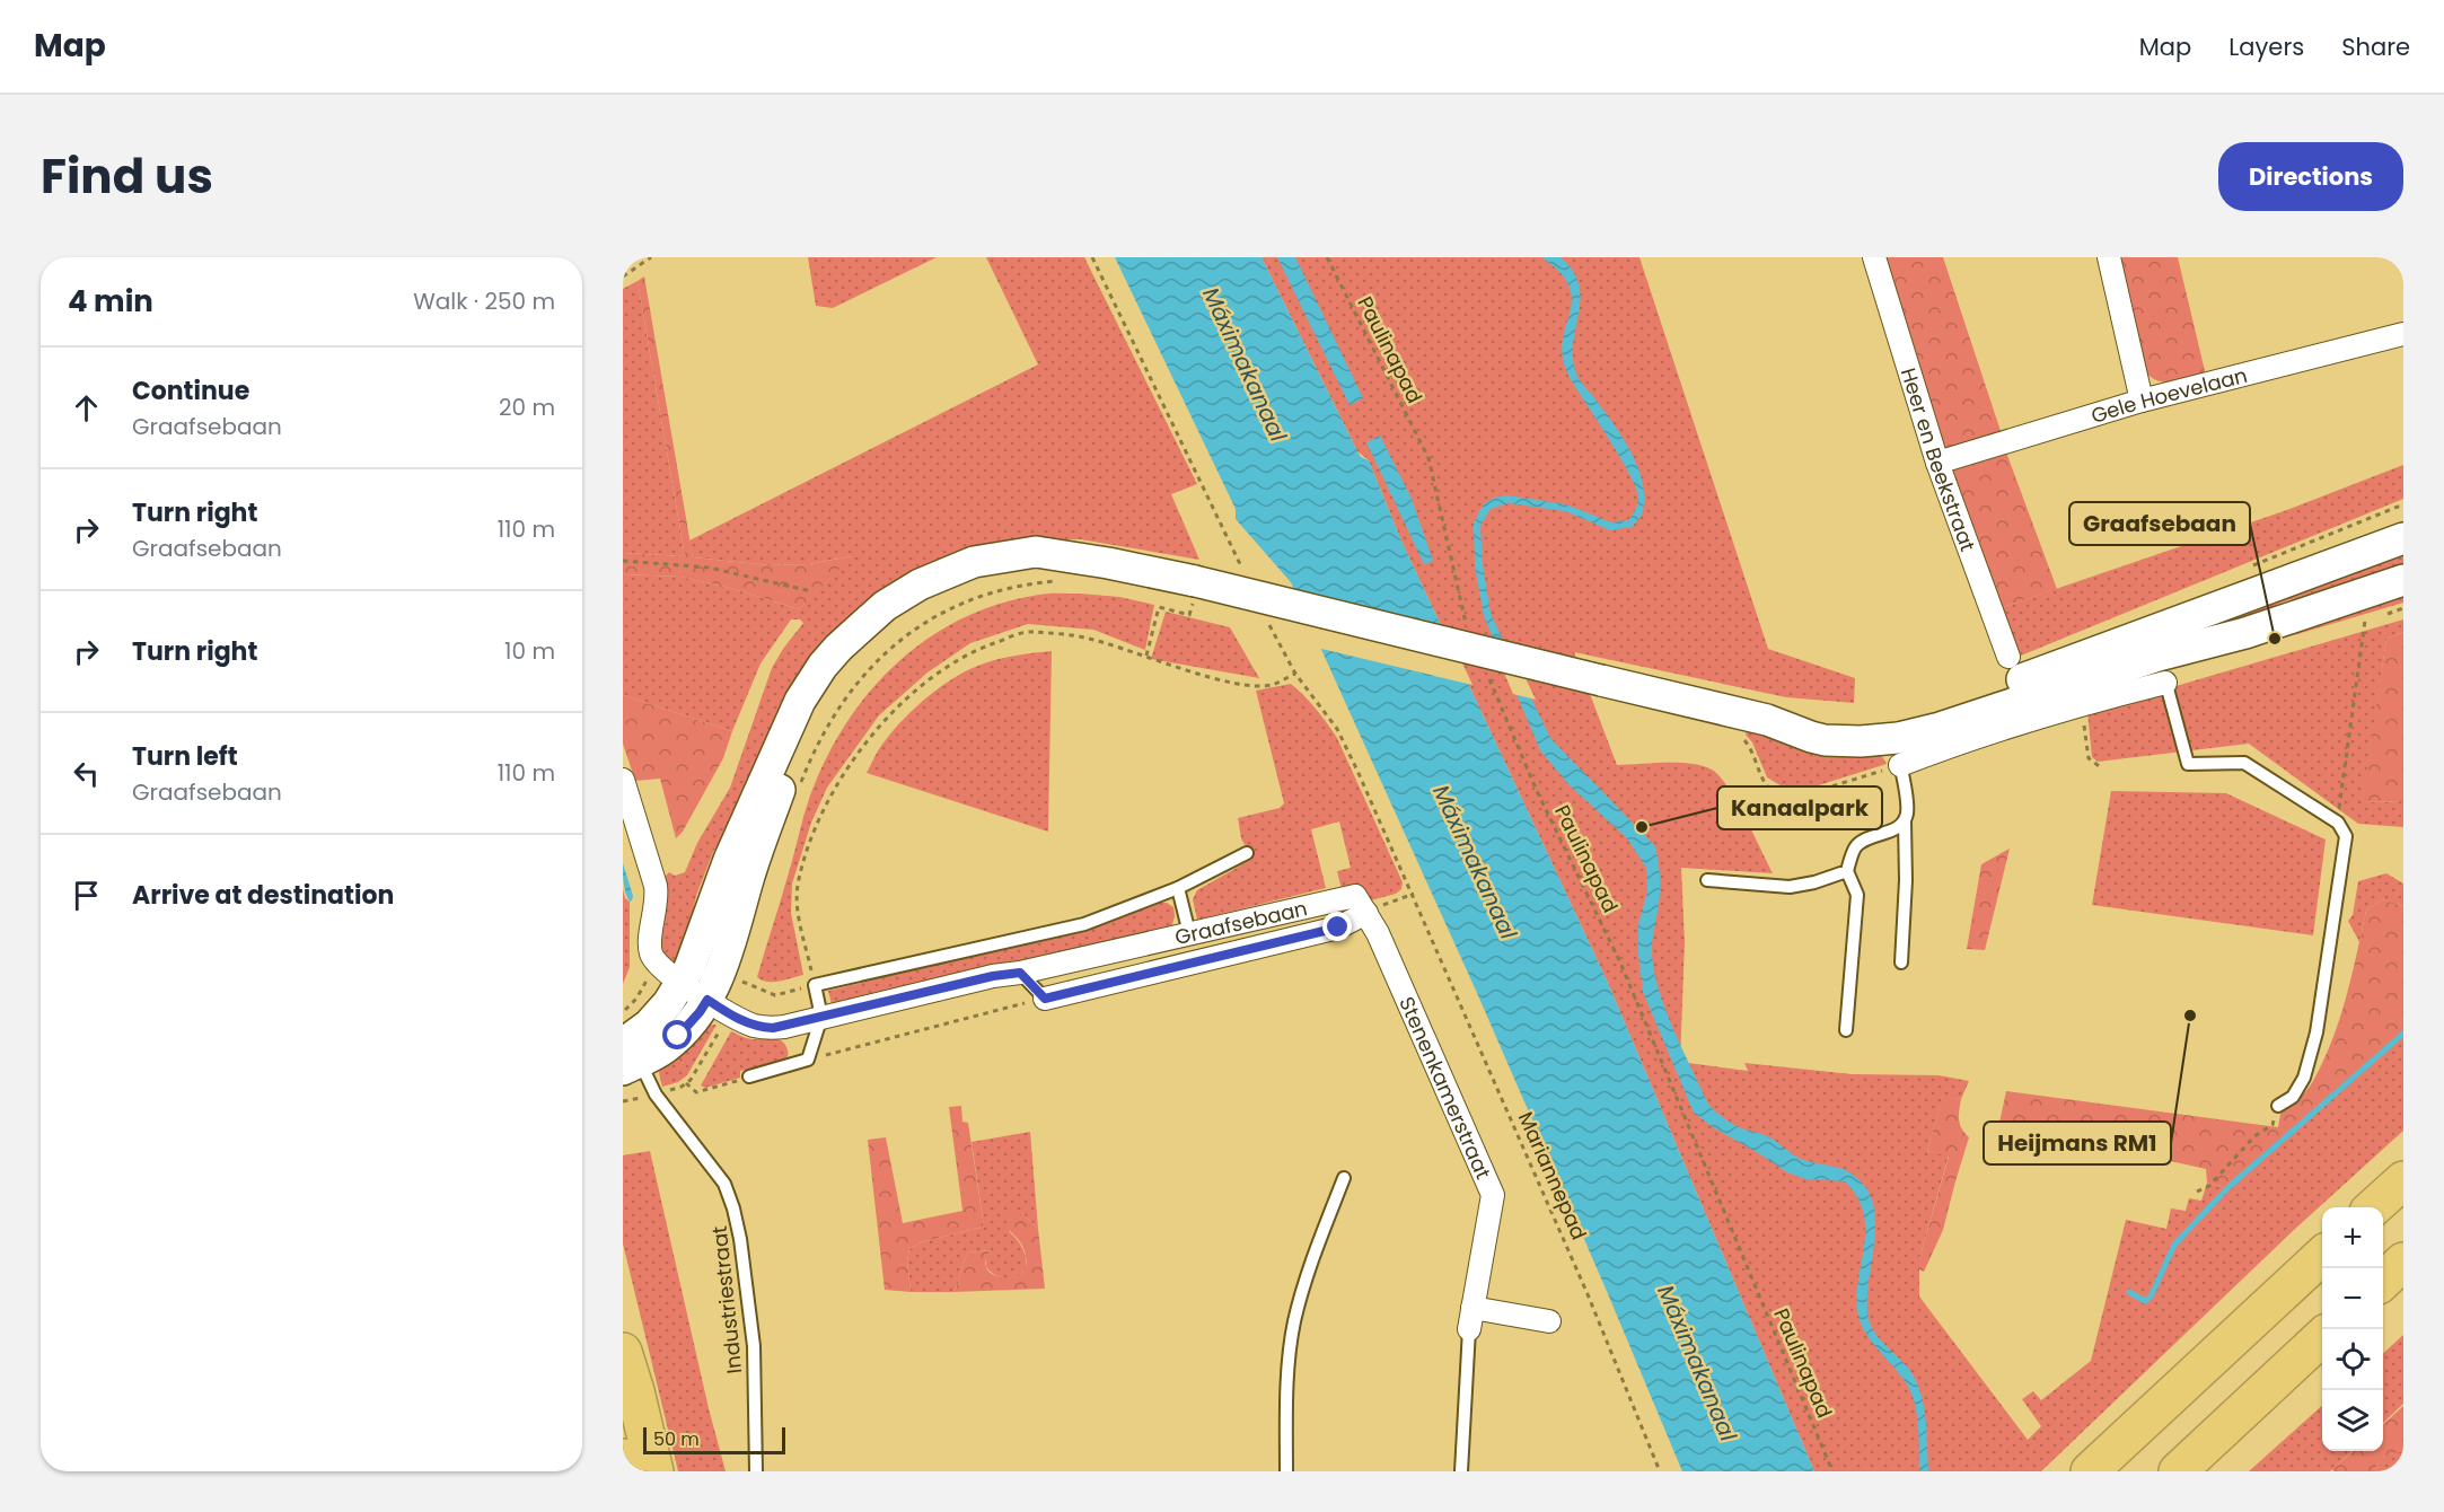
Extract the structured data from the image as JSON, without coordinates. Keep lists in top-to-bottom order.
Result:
{
  "streets": {
    "street": [
      "Gele Hoevelaan",
      "Heer en Beekstraat",
      "Graafsebaan",
      "Stenenkamerstraat"
    ],
    "lane": ["Industriestraat"],
    "path": ["Paulinapad", "Mariannepad"]
  },
  "crossings": [
    ["Gele Hoevelaan", "Heer en Beekstraat"],
    ["Graafsebaan", "Stenenkamerstraat"],
    ["Graafsebaan", "Mariannepad"],
    ["Stenenkamerstraat", "Mariannepad"]
  ],
  "water": ["Máximakanaal"],
  "places": ["Graafsebaan", "Kanaalpark", "Heijmans RM1"],
  "scale_bar": "50 m",
  "page": {
    "header": "Map",
    "nav": ["Map", "Layers", "Share"],
    "title": "Find us",
    "buttons": "Directions",
    "heading": ["4 min", "Walk · 250 m"],
    "list": [
      ["Continue", "Graafsebaan", "20 m"],
      ["Turn right", "Graafsebaan", "110 m"],
      ["Turn right", "10 m"],
      ["Turn left", "Graafsebaan", "110 m"],
      "Arrive at destination"
    ],
    "map_buttons": ["+", "−"],
    "scale": "50 m"
  }
}
